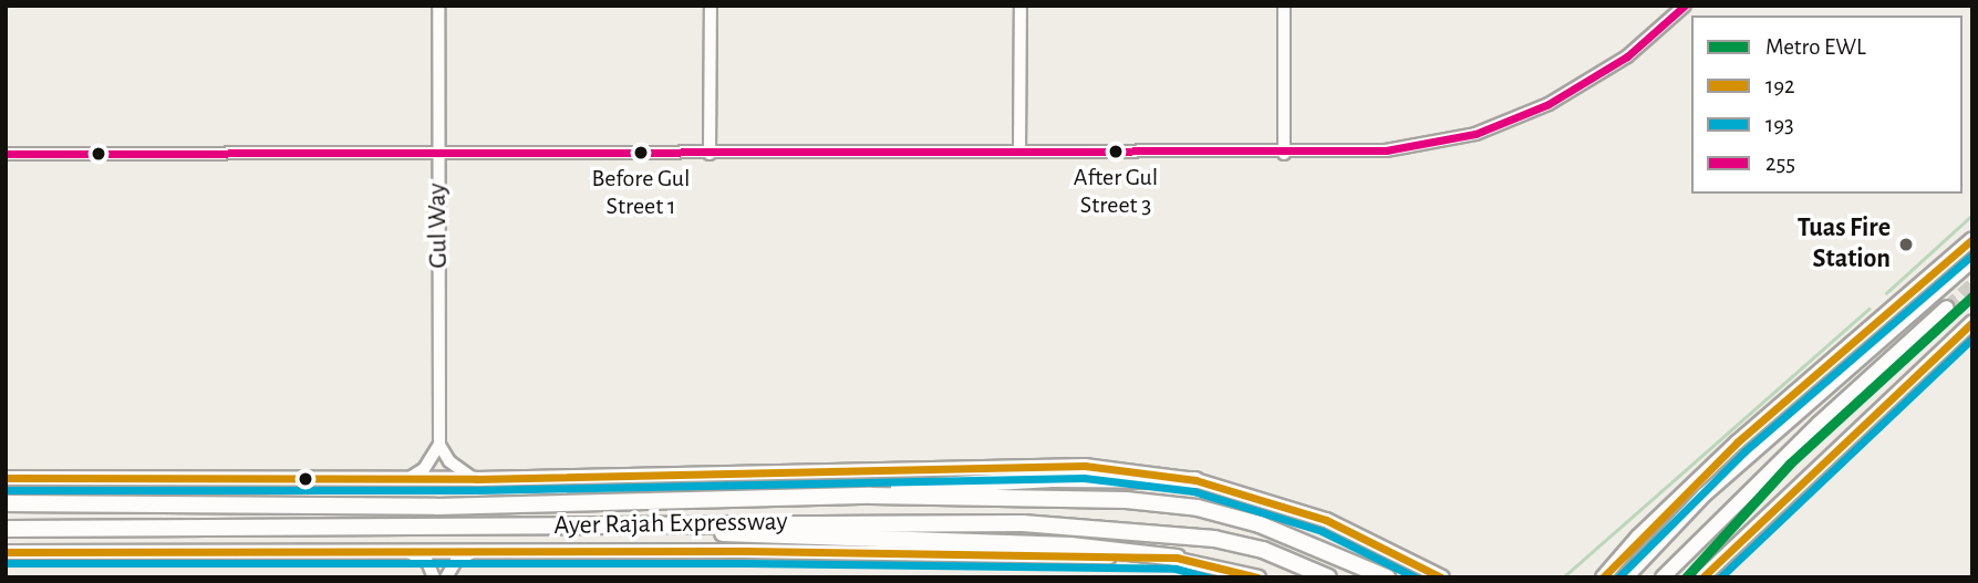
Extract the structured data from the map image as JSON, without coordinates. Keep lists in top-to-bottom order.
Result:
{
  "streets": {
    "highway": ["Ayer Rajah Expressway"],
    "street": ["Gul Way"]
  },
  "places": ["After Gul Street 3", "Before Gul Street 1", "Tuas Fire Station"],
  "lines": [
    "transit line 255",
    "transit line 192",
    "transit line 193",
    "metro line EWL"
  ],
  "legend": [
    "Metro EWL",
    "192",
    "193",
    "255"
  ]
}
